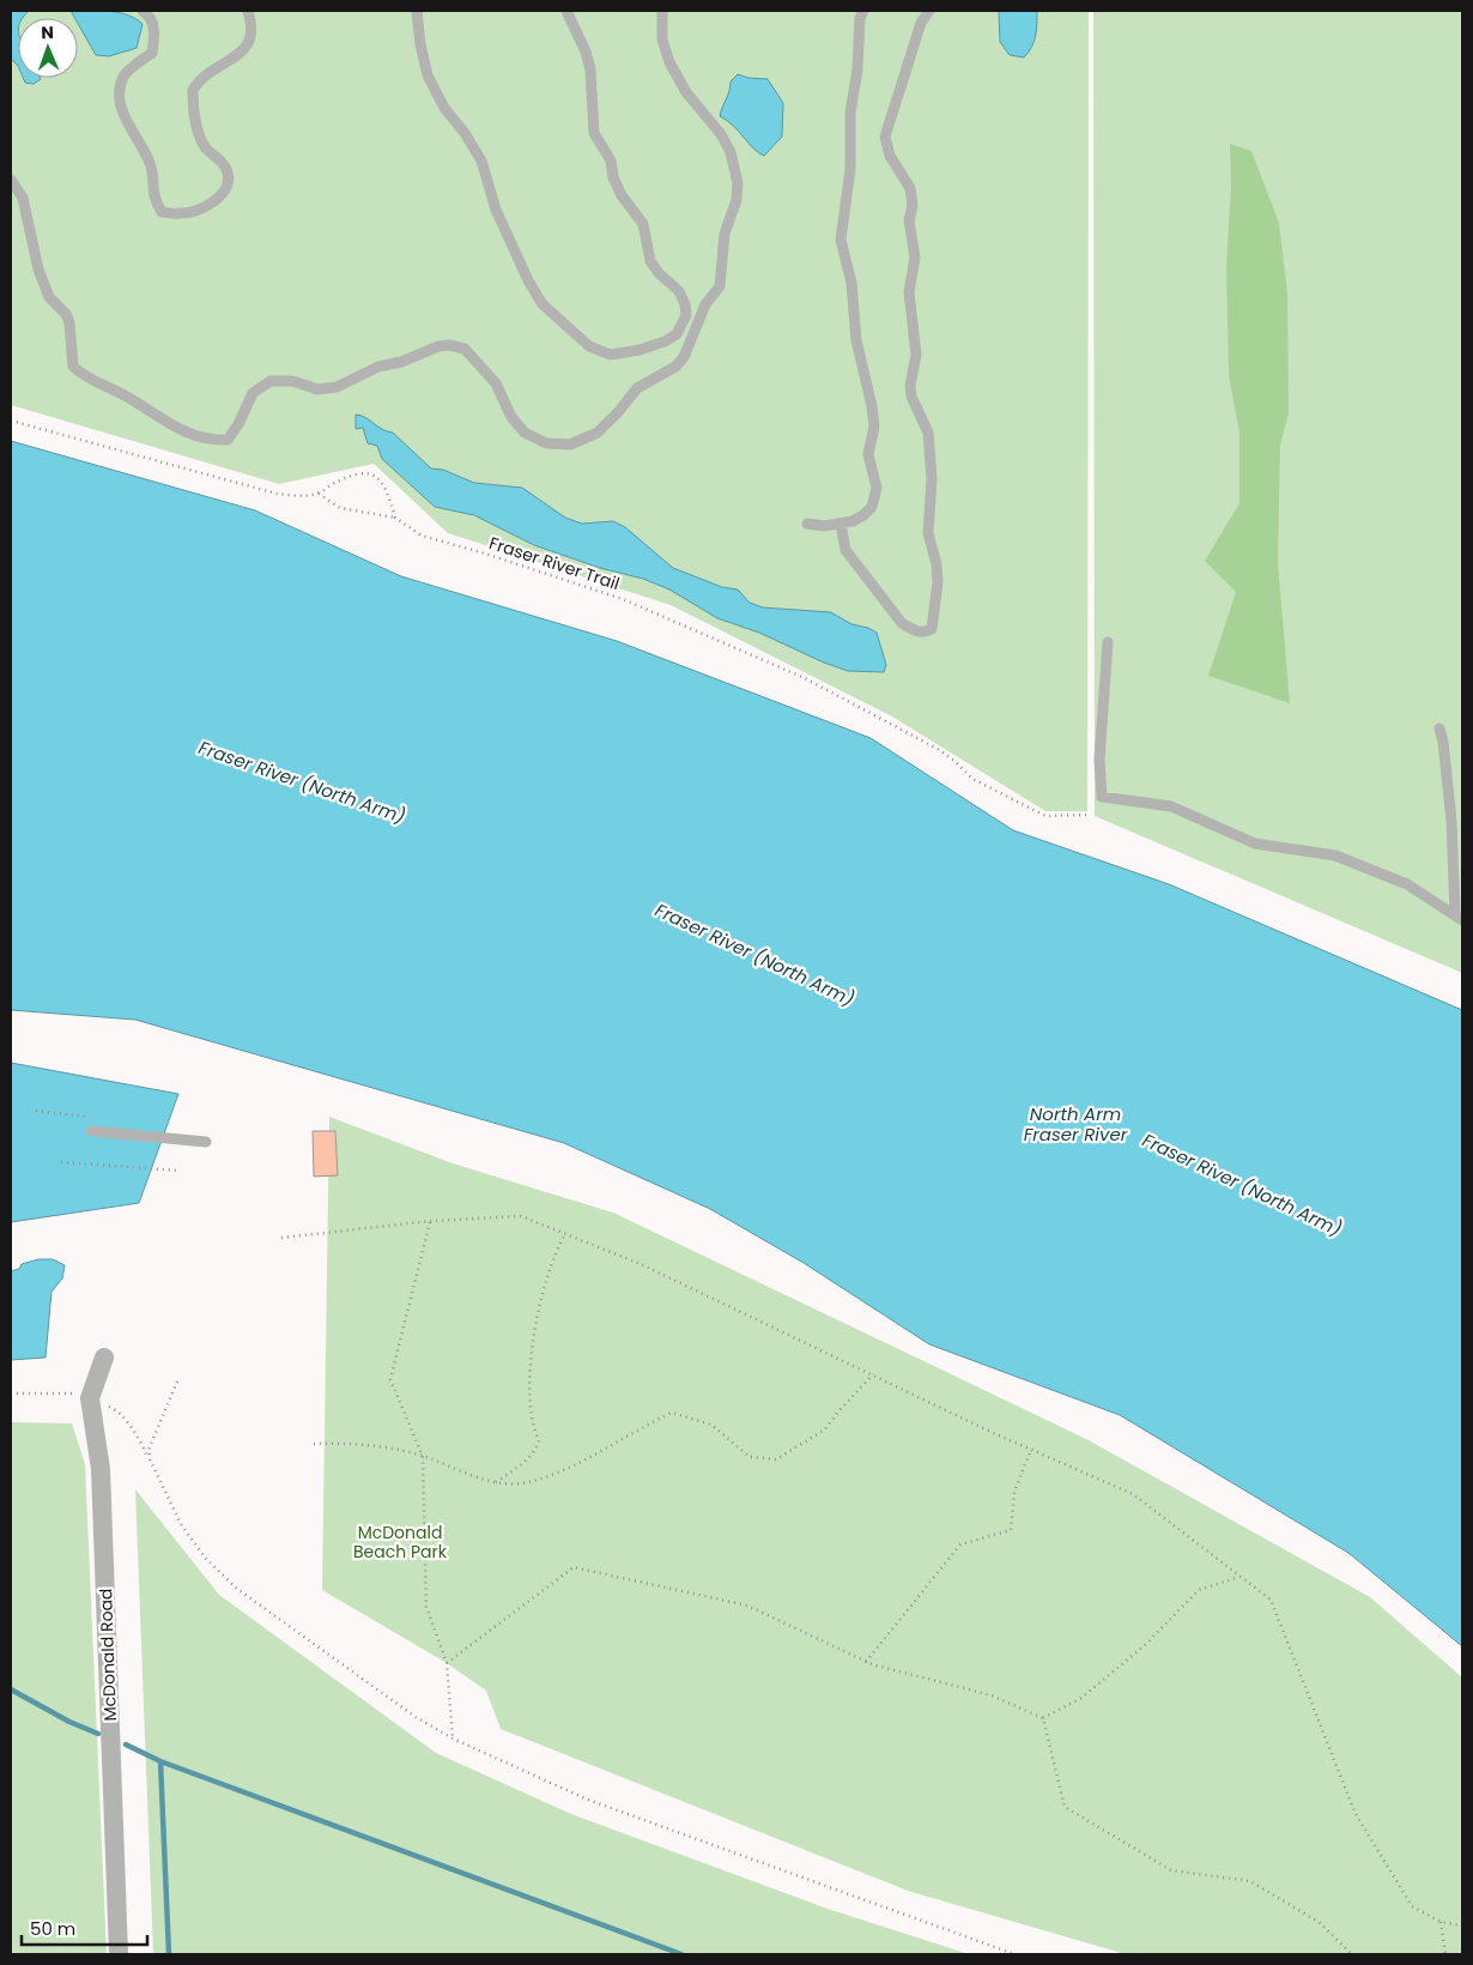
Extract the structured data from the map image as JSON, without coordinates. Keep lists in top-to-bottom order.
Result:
{
  "streets": {
    "street": ["McDonald Road"],
    "path": ["Fraser River Trail"]
  },
  "water": ["Fraser River (North Arm)", "North Arm Fraser River"],
  "parks": ["McDonald Beach Park"],
  "scale_bar": "50 m",
  "north": "top"
}
